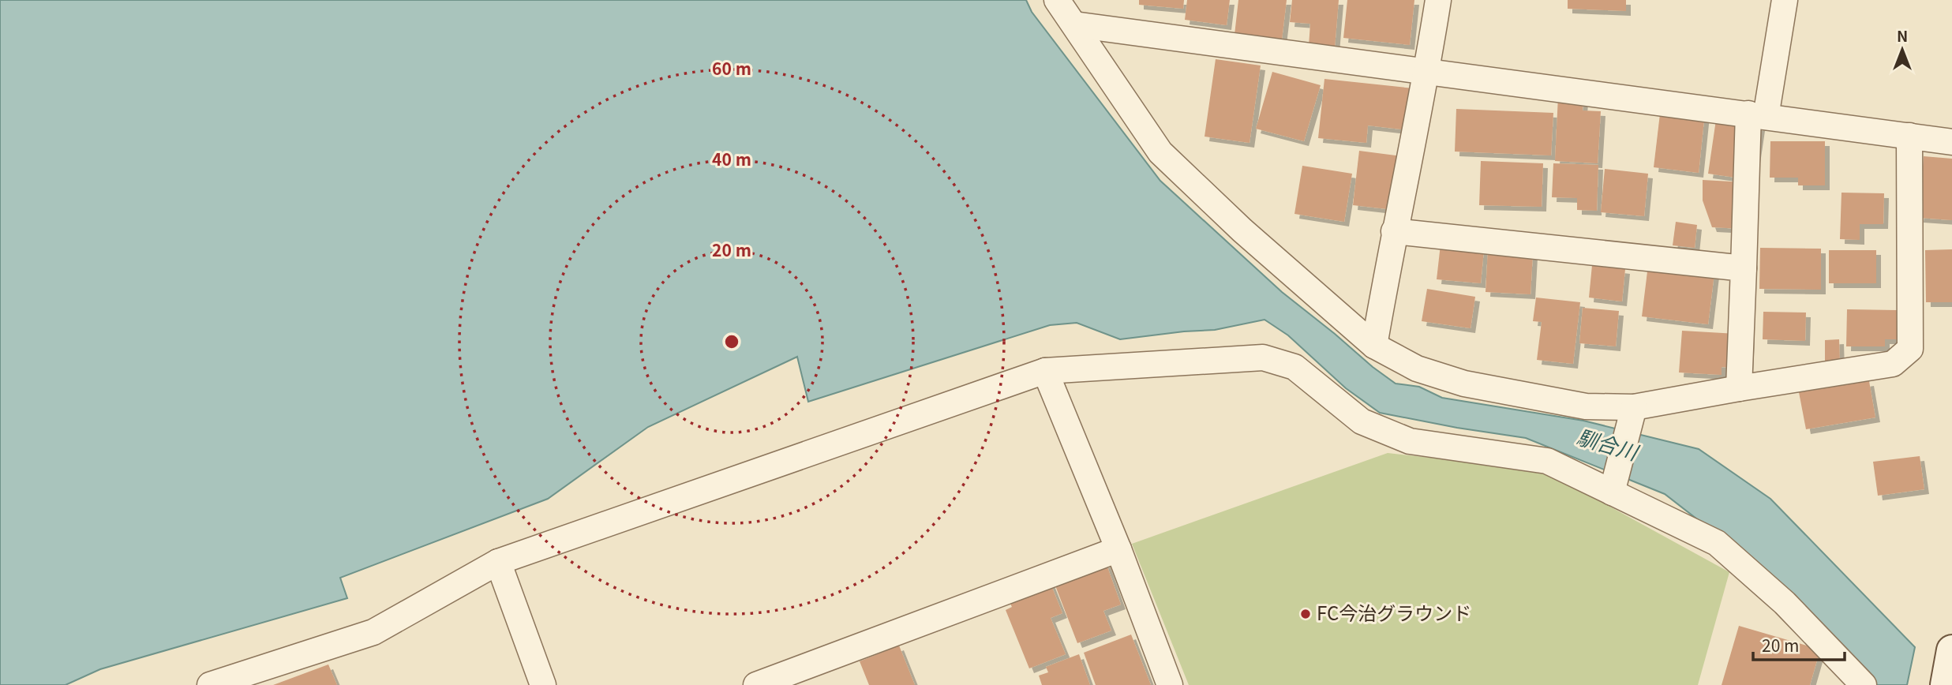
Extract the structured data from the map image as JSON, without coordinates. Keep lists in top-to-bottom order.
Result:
{
  "water": ["馴合川"],
  "places": ["FC今治グラウンド"],
  "scale_bar": "20 m",
  "north": "top",
  "rings": ["60 m", "40 m", "20 m"]
}
